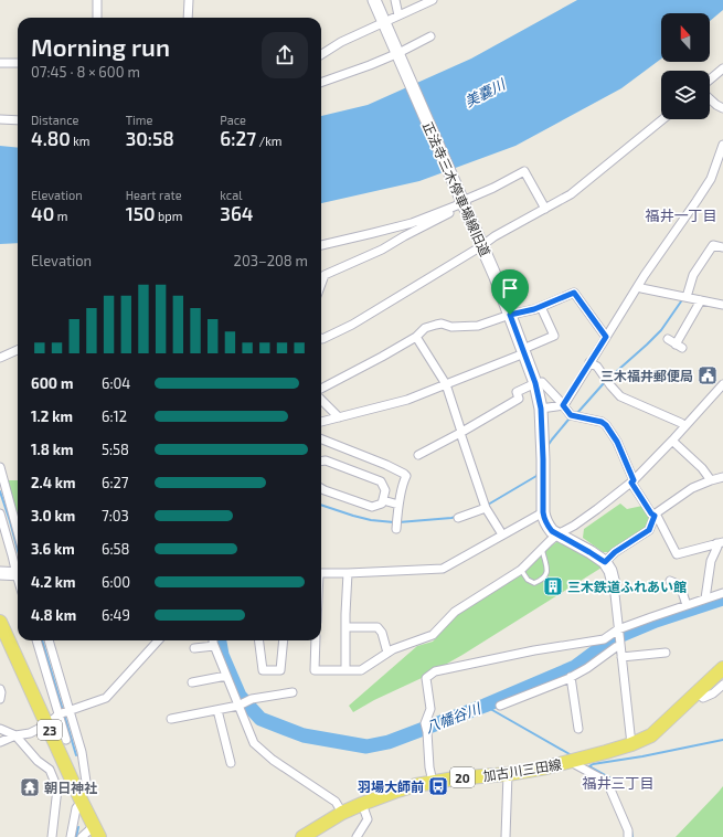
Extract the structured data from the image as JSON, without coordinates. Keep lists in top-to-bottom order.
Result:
{
  "streets": {
    "main road": ["23", "加古川三田線", "20"],
    "street": ["正法寺三木停車場線旧道"]
  },
  "districts": ["福井一丁目", "福井三丁目"],
  "water": ["美嚢川", "八幡谷川"],
  "places": {
    "public building": ["三木福井郵便局"],
    "building": ["三木鉄道ふれあい館"],
    "bus stop": ["羽場大師前"],
    "temple": ["朝日神社"]
  },
  "north": "top",
  "page": {
    "heading": ["Morning run", "07:45 · 8 × 600 m"],
    "stats": [
      ["Distance", "4.80 km"],
      ["Time", "30:58"],
      ["Pace", "6:27 /km"],
      ["Elevation", "40 m"],
      ["Heart rate", "150 bpm"],
      ["kcal", "364"]
    ],
    "chart": ["Elevation", "203–208 m"],
    "list": [
      {
        "name": "600 m",
        "note": "6:04"
      },
      {
        "name": "1.2 km",
        "note": "6:12"
      },
      {
        "name": "1.8 km",
        "note": "5:58"
      },
      {
        "name": "2.4 km",
        "note": "6:27"
      },
      {
        "name": "3.0 km",
        "note": "7:03"
      },
      {
        "name": "3.6 km",
        "note": "6:58"
      },
      {
        "name": "4.2 km",
        "note": "6:00"
      },
      {
        "name": "4.8 km",
        "note": "6:49"
      }
    ]
  }
}
